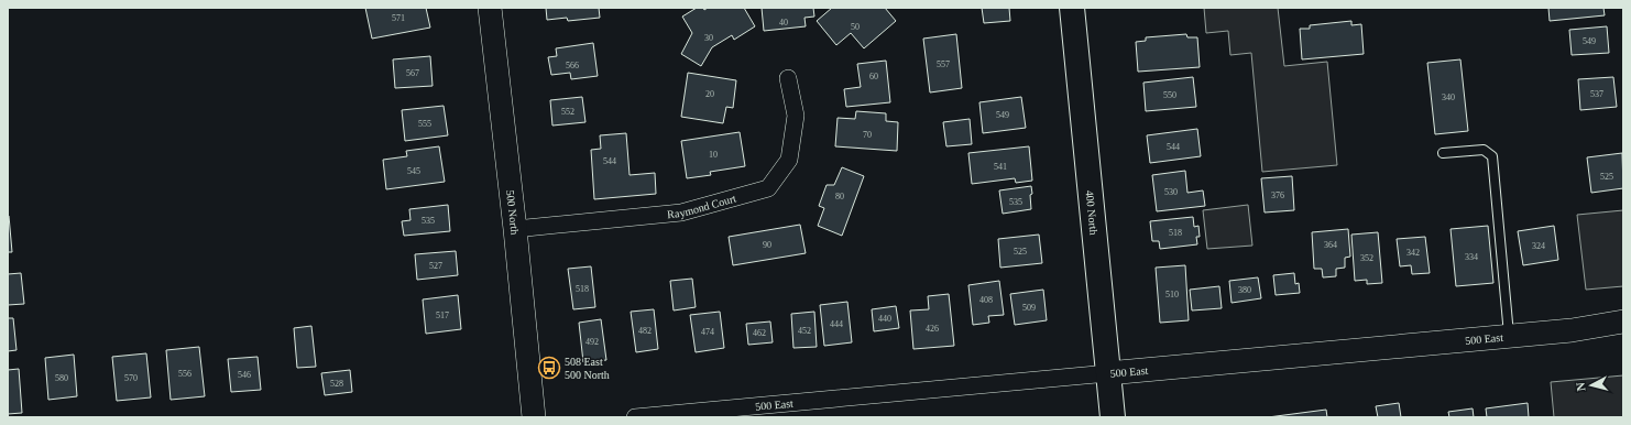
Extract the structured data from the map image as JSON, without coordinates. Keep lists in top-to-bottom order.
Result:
{
  "streets": {
    "main road": ["400 North"],
    "street": ["Raymond Court", "500 North", "500 East"]
  },
  "crossings": [
    ["Raymond Court", "500 North"],
    ["400 North", "500 East"]
  ],
  "places": {
    "bus stop": ["508 East 500 North"]
  },
  "house_numbers": [
    "571",
    "40",
    "50",
    "30",
    "549",
    "557",
    "566",
    "567",
    "60",
    "20",
    "537",
    "550",
    "340",
    "552",
    "549",
    "555",
    "70",
    "544",
    "10",
    "544",
    "541",
    "545",
    "525",
    "530",
    "376",
    "80",
    "535",
    "535",
    "518",
    "90",
    "364",
    "324",
    "525",
    "342",
    "334",
    "352",
    "527",
    "518",
    "380",
    "510",
    "408",
    "509",
    "517",
    "440",
    "444",
    "426",
    "482",
    "452",
    "474",
    "462",
    "492",
    "556",
    "546",
    "580",
    "570",
    "528"
  ],
  "north": "left"
}
